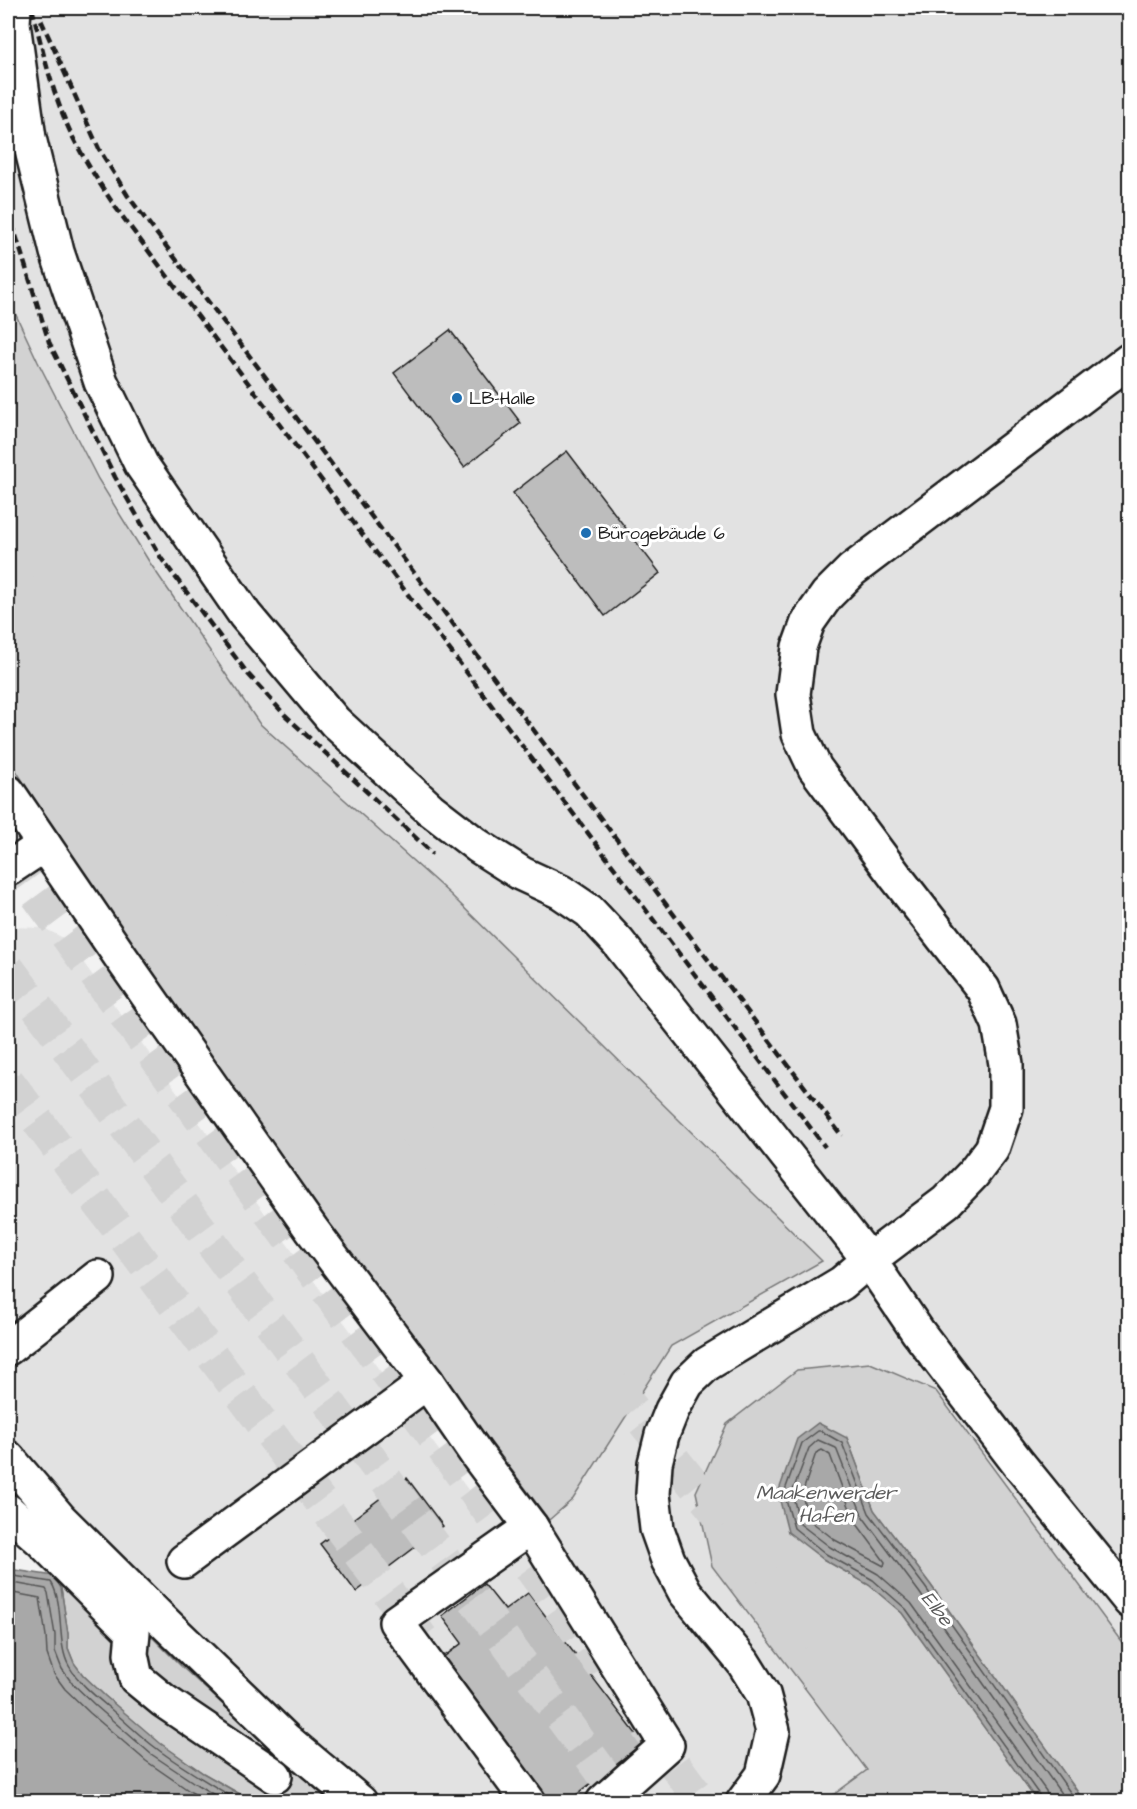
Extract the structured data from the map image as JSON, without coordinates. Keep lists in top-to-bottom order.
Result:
{
  "water": ["Maakenwerder Hafen", "Elbe"],
  "places": ["LB-Halle", "Bürogebäude 6"]
}
